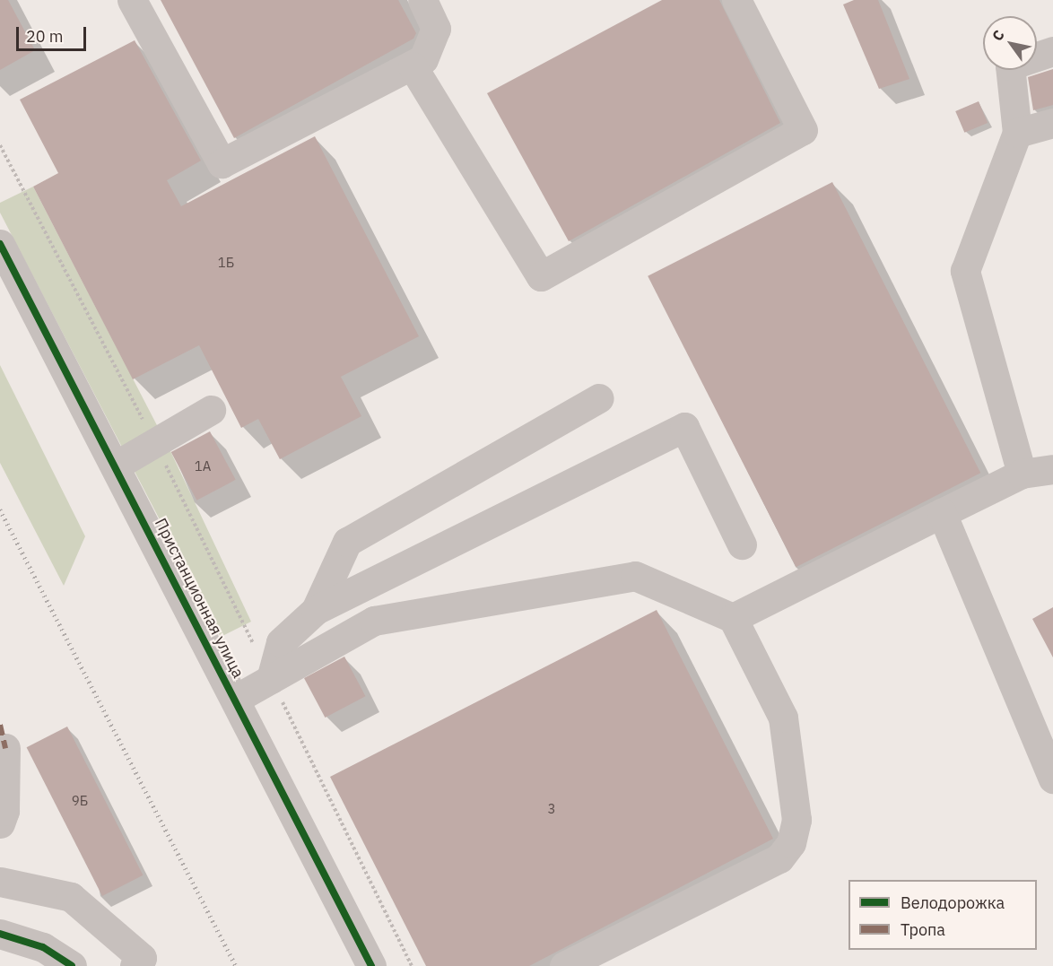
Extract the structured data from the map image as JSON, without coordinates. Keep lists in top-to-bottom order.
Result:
{
  "streets": {
    "street": ["Пристанционная улица"]
  },
  "house_numbers": [
    "1Б",
    "1А",
    "9Б",
    "3"
  ],
  "legend": ["Велодорожка", "Тропа"],
  "scale_bar": "20 m",
  "north": "top left"
}
